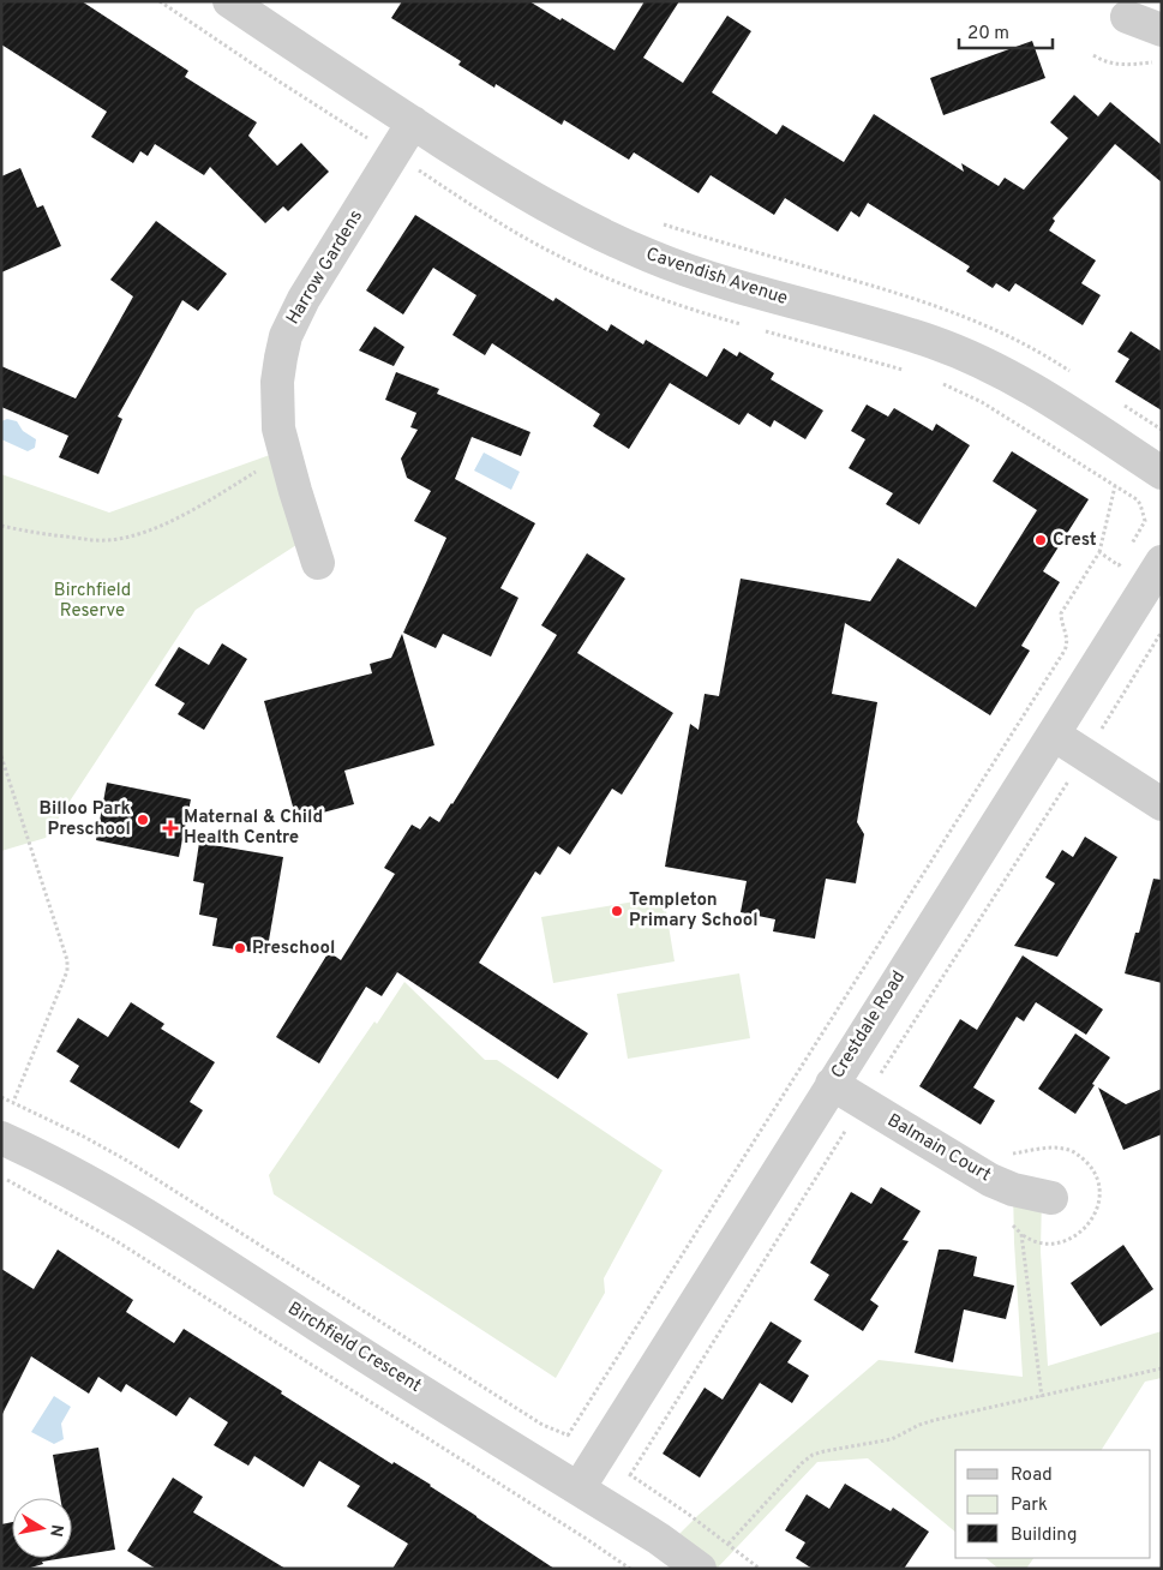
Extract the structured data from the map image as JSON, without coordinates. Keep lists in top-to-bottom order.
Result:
{
  "streets": {
    "street": [
      "Harrow Gardens",
      "Cavendish Avenue",
      "Crestdale Road",
      "Balmain Court",
      "Birchfield Crescent"
    ]
  },
  "crossings": [
    ["Harrow Gardens", "Cavendish Avenue"],
    ["Crestdale Road", "Balmain Court"],
    ["Crestdale Road", "Birchfield Crescent"]
  ],
  "parks": ["Birchfield Reserve"],
  "places": {
    "other": [
      "Crest",
      "Billoo Park Preschool",
      "Templeton Primary School",
      "Preschool"
    ],
    "health": ["Maternal & Child Health Centre"]
  },
  "legend": ["Road", "Park", "Building"],
  "scale_bar": "20 m",
  "north": "right"
}
